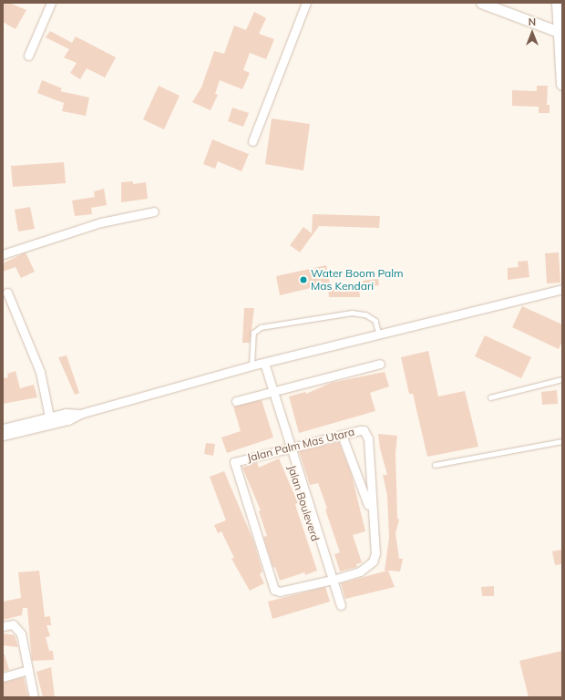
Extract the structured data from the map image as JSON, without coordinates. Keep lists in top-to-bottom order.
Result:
{
  "streets": {
    "street": ["Jalan Palm Mas Utara", "Jalan Bouleverd"]
  },
  "crossings": [
    ["Jalan Palm Mas Utara", "Jalan Bouleverd"]
  ],
  "places": ["Water Boom Palm Mas Kendari"],
  "north": "top"
}
